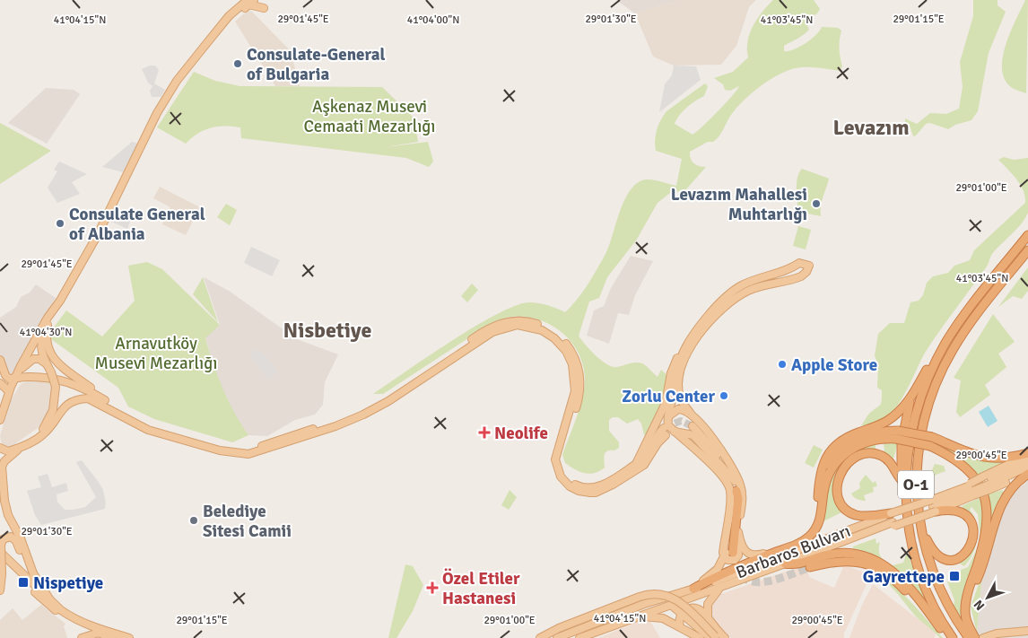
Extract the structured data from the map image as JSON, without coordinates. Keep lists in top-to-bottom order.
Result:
{
  "streets": {
    "highway": ["O-1"],
    "main road": ["Barbaros Bulvarı"]
  },
  "districts": ["Levazım", "Nisbetiye"],
  "parks": ["Aşkenaz Musevi Cemaati Mezarlığı", "Arnavutköy Musevi Mezarlığı"],
  "places": {
    "other": [
      "Consulate-General of Bulgaria",
      "Levazım Mahallesi Muhtarlığı",
      "Consulate General of Albania",
      "Apple Store",
      "Zorlu Center",
      "Belediye Sitesi Camii"
    ],
    "health": ["Neolife", "Özel Etiler Hastanesi"],
    "transit": ["Gayrettepe", "Nispetiye"]
  },
  "north": "bottom left",
  "coordinates": [
    "29°01'45\"E",
    "29°01'30\"E",
    "29°01'15\"E",
    "41°04'15\"N",
    "41°04'00\"N",
    "41°03'45\"N",
    "29°01'00\"E",
    "41°04'30\"N",
    "29°00'45\"E"
  ]
}
